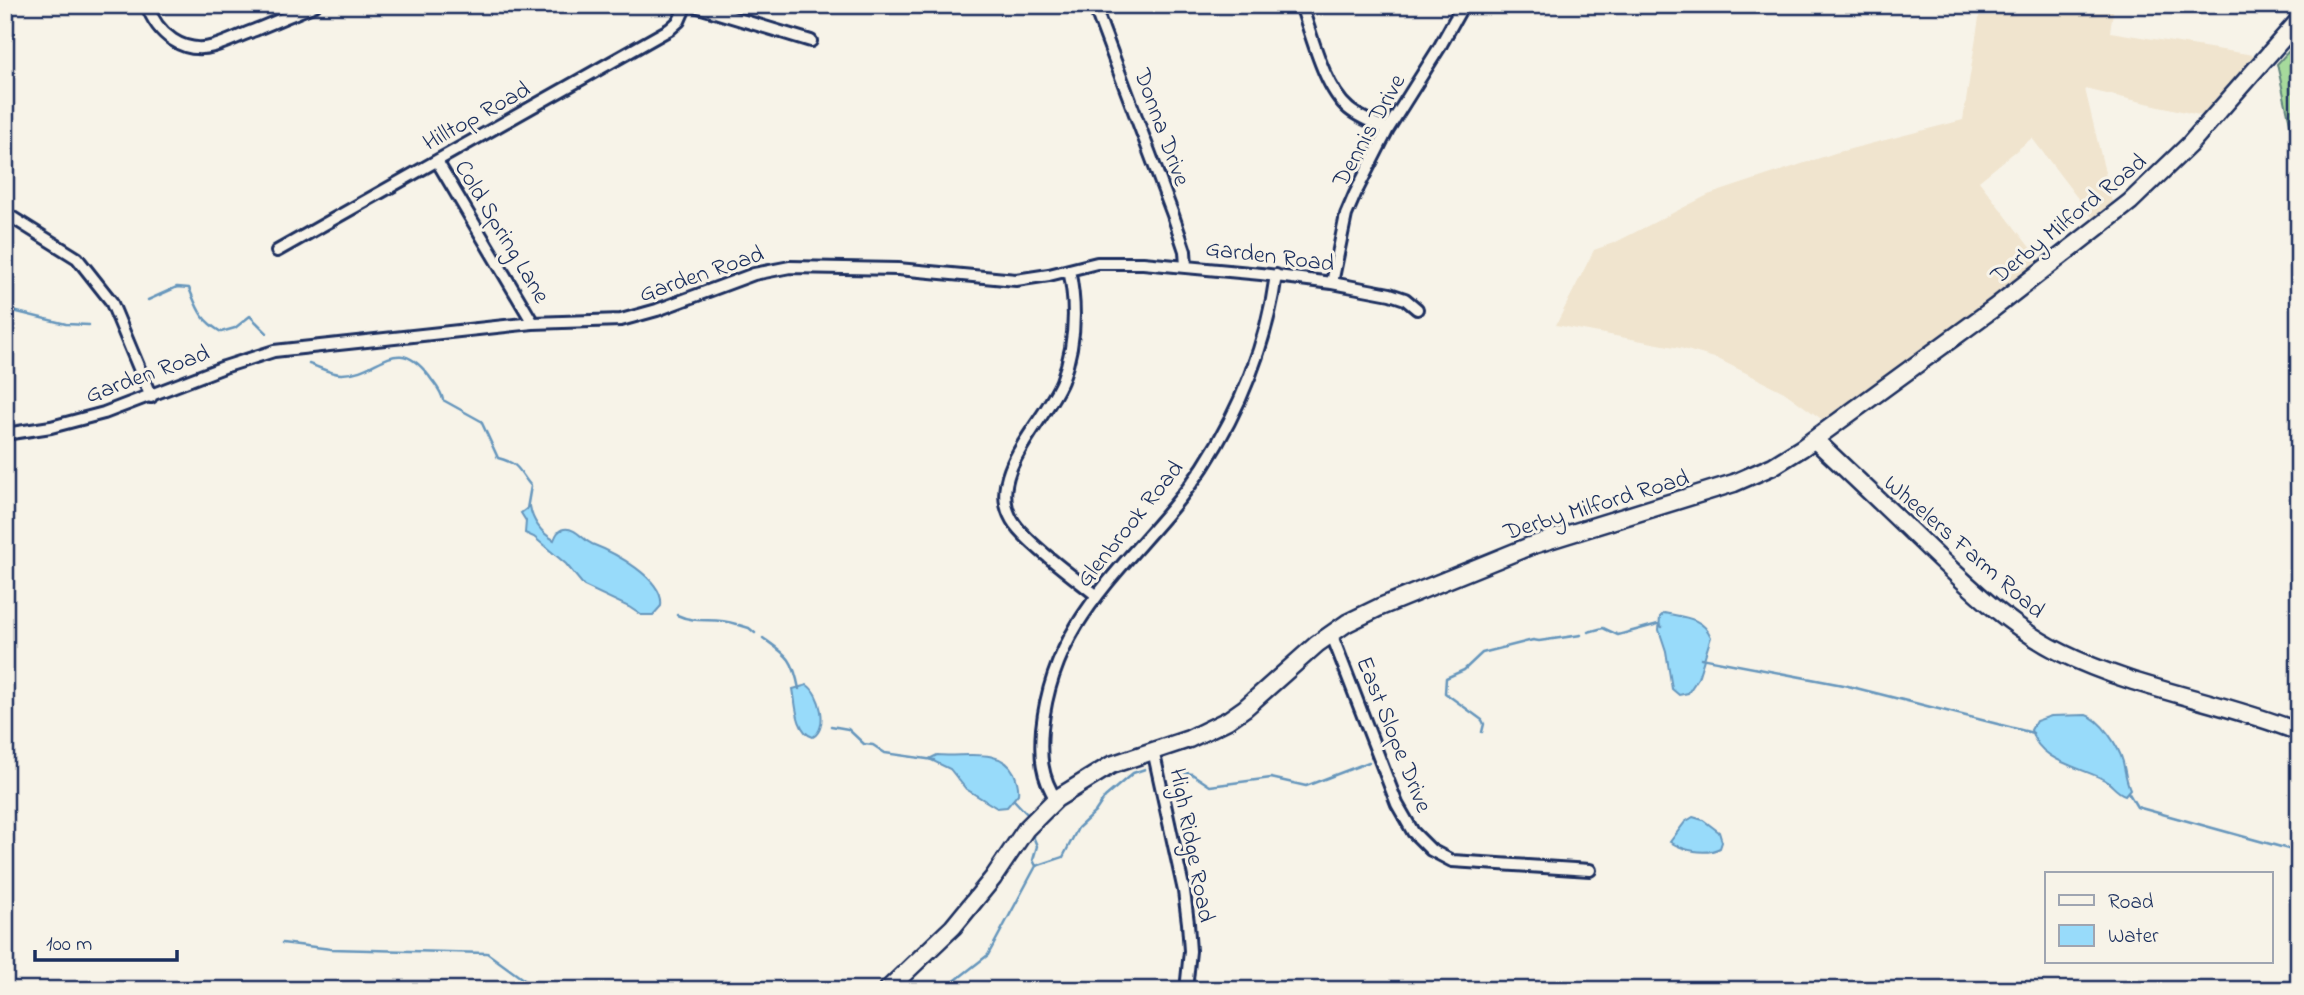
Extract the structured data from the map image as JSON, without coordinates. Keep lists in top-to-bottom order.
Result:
{
  "streets": {
    "main road": ["Derby Milford Road", "Wheelers Farm Road"],
    "street": [
      "Hilltop Road",
      "Donna Drive",
      "Dennis Drive",
      "Cold Spring Lane",
      "Garden Road",
      "Glenbrook Road",
      "East Slope Drive",
      "High Ridge Road"
    ]
  },
  "crossings": [
    ["Hilltop Road", "Cold Spring Lane"],
    ["Donna Drive", "Garden Road"],
    ["Dennis Drive", "Garden Road"],
    ["Derby Milford Road", "Glenbrook Road"],
    ["Derby Milford Road", "Wheelers Farm Road"],
    ["Derby Milford Road", "East Slope Drive"],
    ["Derby Milford Road", "High Ridge Road"],
    ["Cold Spring Lane", "Garden Road"],
    ["Garden Road", "Glenbrook Road"]
  ],
  "legend": ["Road", "Water"],
  "scale_bar": "100 m"
}
